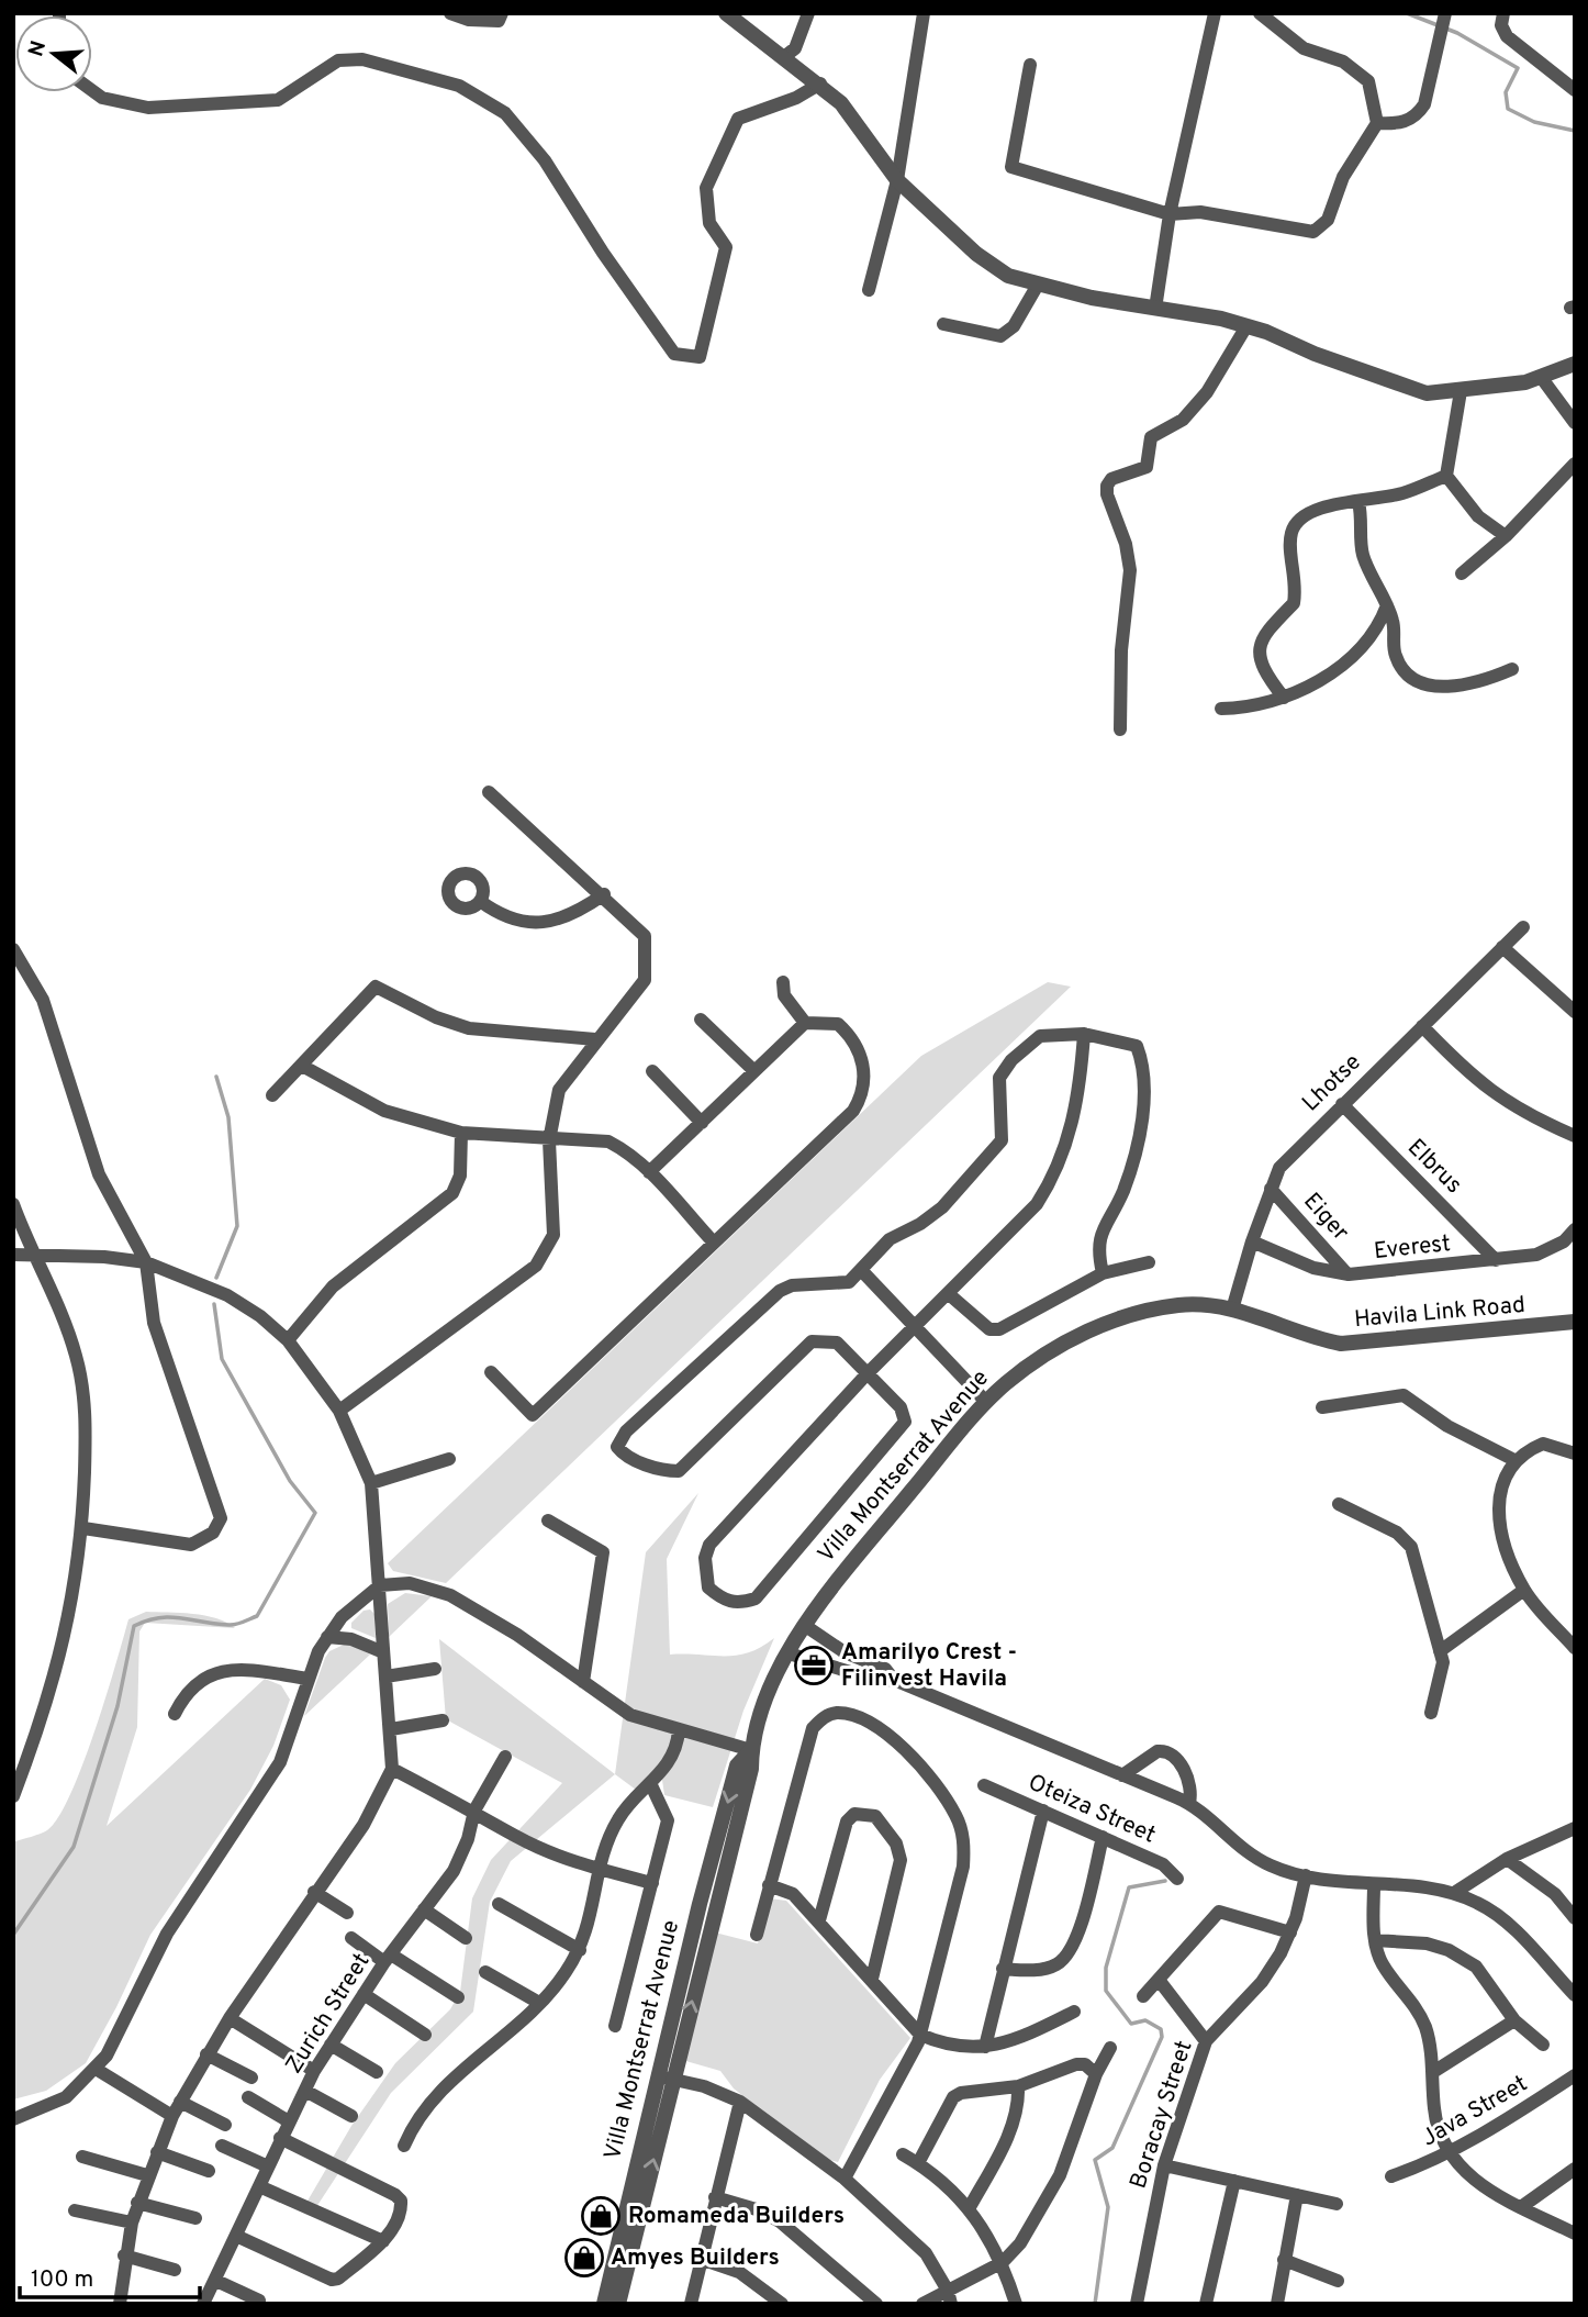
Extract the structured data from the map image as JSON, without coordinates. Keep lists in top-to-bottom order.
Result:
{
  "streets": {
    "street": [
      "Lhotse",
      "Elbrus",
      "Eiger",
      "Everest",
      "Havila Link Road",
      "Villa Montserrat Avenue",
      "Oteiza Street",
      "Zurich Street",
      "Java Street",
      "Boracay Street"
    ]
  },
  "crossings": [
    ["Lhotse", "Elbrus"],
    ["Lhotse", "Eiger"],
    ["Lhotse", "Everest"],
    ["Lhotse", "Havila Link Road"],
    ["Elbrus", "Everest"],
    ["Eiger", "Everest"],
    ["Havila Link Road", "Villa Montserrat Avenue"]
  ],
  "places": {
    "office": ["Amarilyo Crest - Filinvest Havila"],
    "shop": ["Romameda Builders", "Amyes Builders"]
  },
  "scale_bar": "100 m",
  "north": "left"
}
